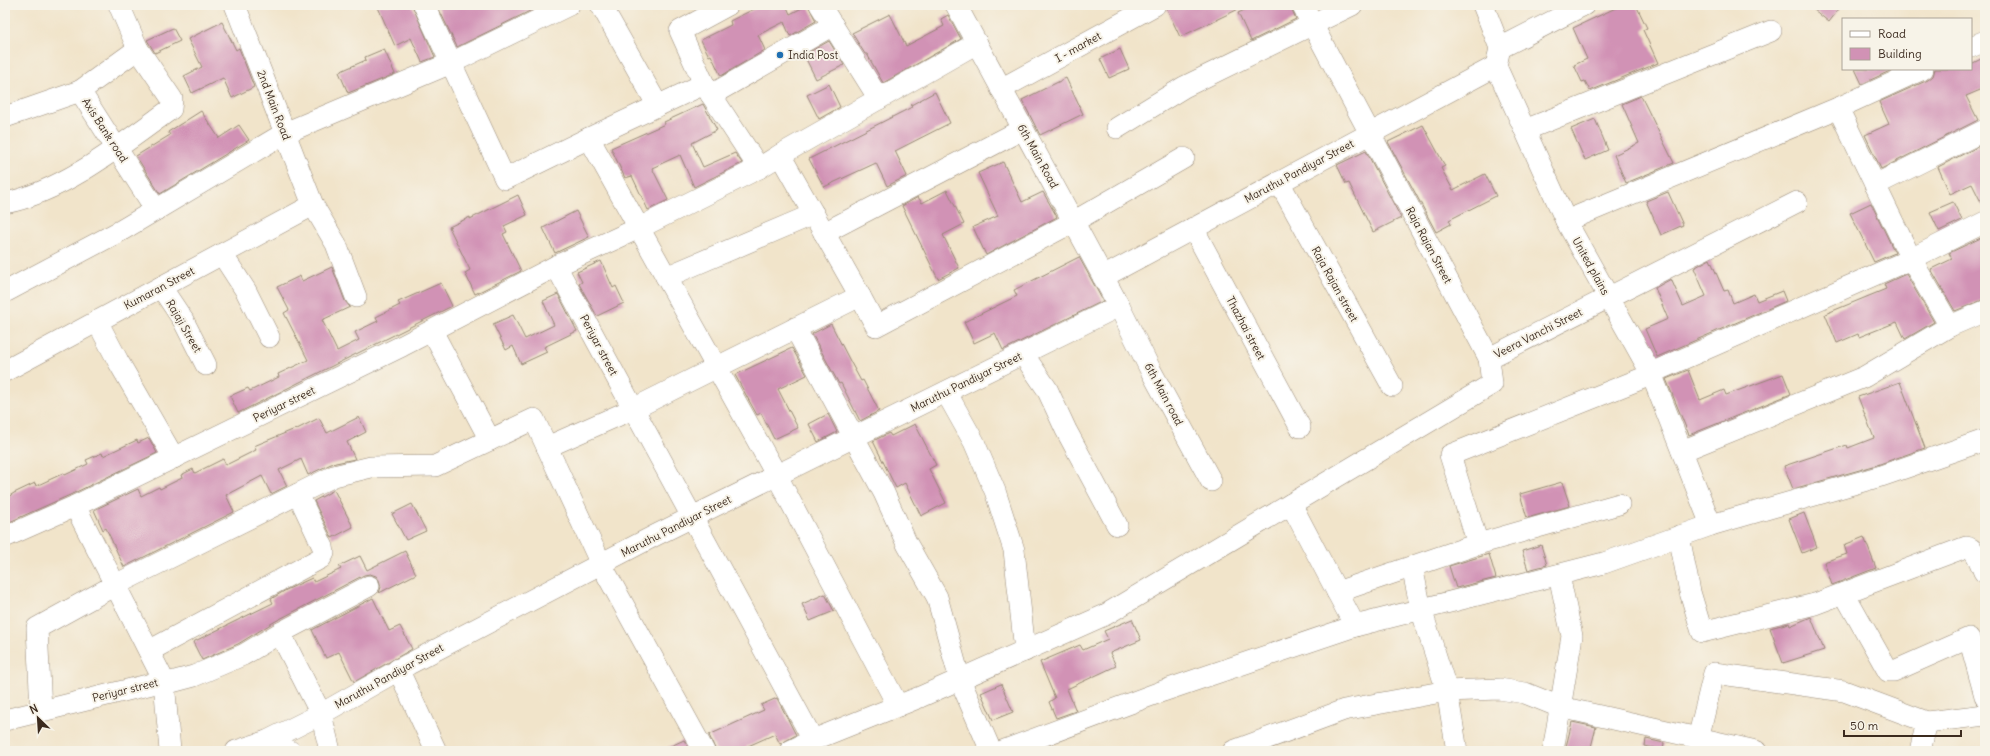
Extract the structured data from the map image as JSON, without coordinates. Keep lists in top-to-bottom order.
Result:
{
  "streets": {
    "street": [
      "I - market",
      "2nd Main Road",
      "Axis Bank road",
      "6th Main Road",
      "Maruthu Pandiyar Street",
      "Raja Rajan Street",
      "United plains",
      "Raja Rajan street",
      "Kumaran Street",
      "Rajaji Street",
      "Thazhai street",
      "Veera Vanchi Street",
      "Periyar street",
      "6th Main road"
    ]
  },
  "crossings": [
    ["I - market", "6th Main Road"],
    ["2nd Main Road", "Kumaran Street"],
    ["6th Main Road", "Maruthu Pandiyar Street"],
    ["6th Main Road", "6th Main road"],
    ["Maruthu Pandiyar Street", "Raja Rajan Street"],
    ["Maruthu Pandiyar Street", "United plains"],
    ["Maruthu Pandiyar Street", "Raja Rajan street"],
    ["Maruthu Pandiyar Street", "Thazhai street"],
    ["Maruthu Pandiyar Street", "Periyar street"],
    ["Maruthu Pandiyar Street", "6th Main road"],
    ["Raja Rajan Street", "Veera Vanchi Street"],
    ["United plains", "Veera Vanchi Street"],
    ["Kumaran Street", "Rajaji Street"]
  ],
  "places": ["India Post"],
  "legend": ["Road", "Building"],
  "scale_bar": "50 m",
  "north": "top left"
}
